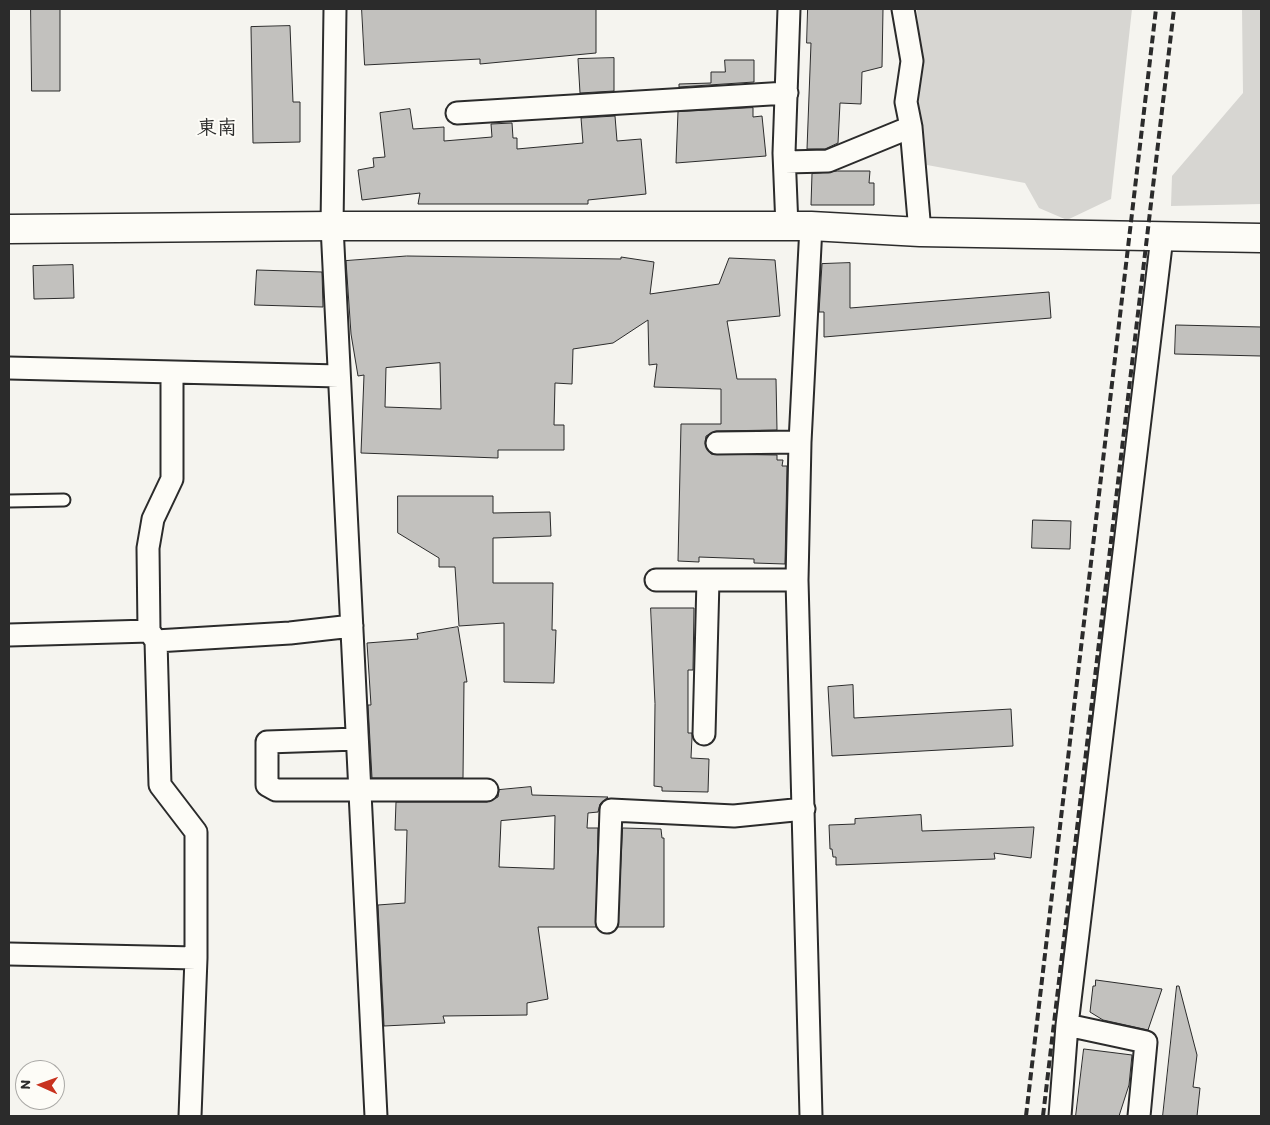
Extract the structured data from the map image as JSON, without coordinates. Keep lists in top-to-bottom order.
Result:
{
  "districts": ["東南"],
  "north": "left"
}
